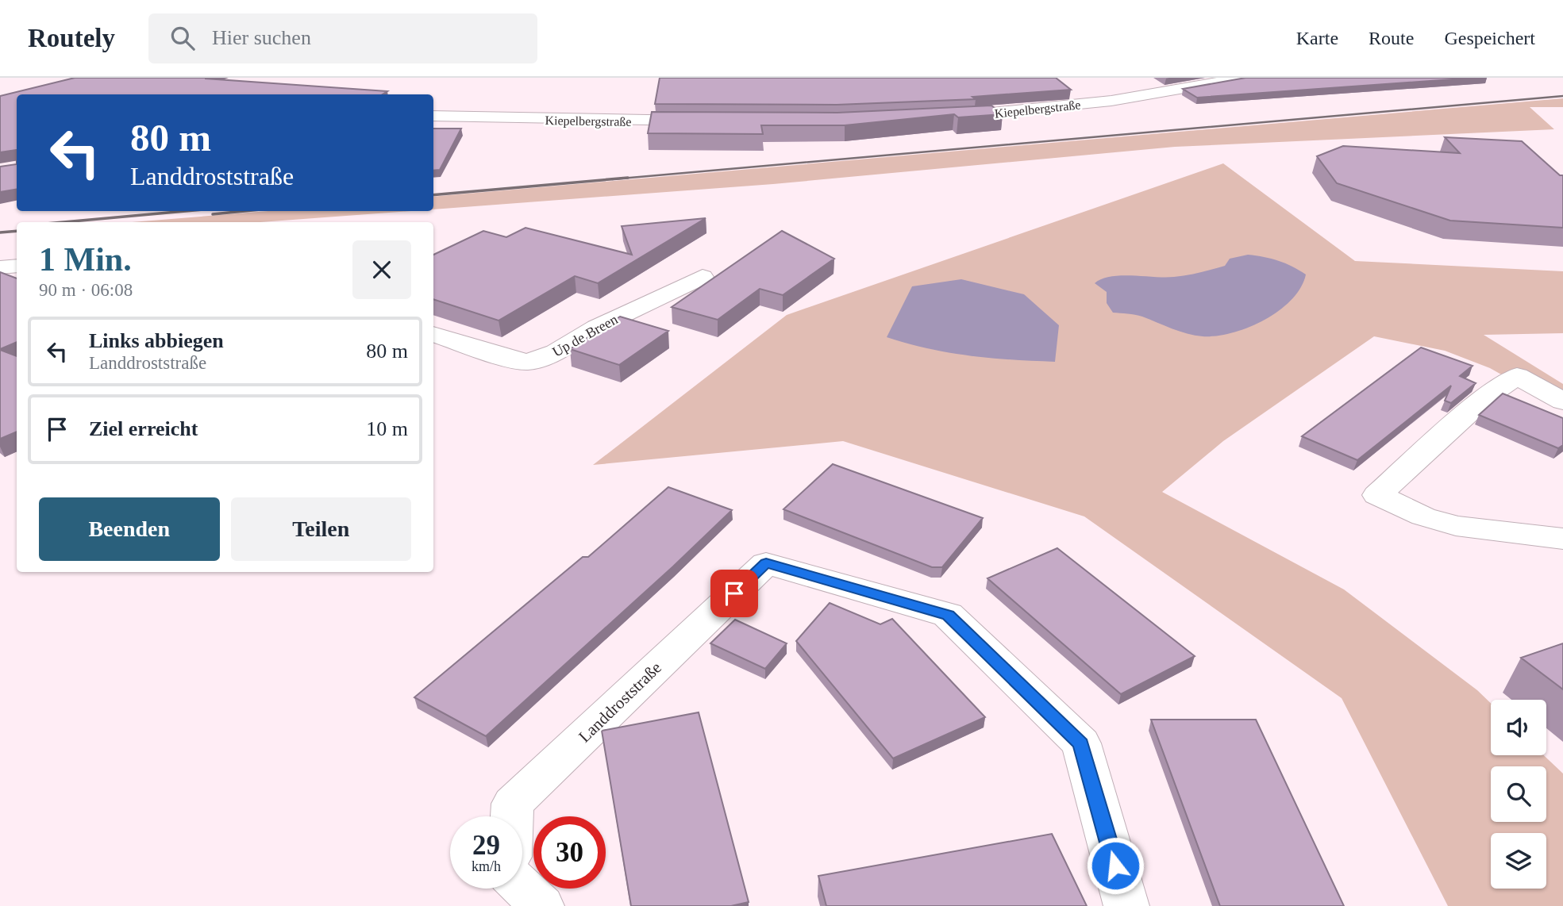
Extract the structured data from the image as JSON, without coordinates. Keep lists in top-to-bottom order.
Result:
{
  "streets": {
    "street": ["Kiepelbergstraße", "Up de Breen", "Landdroststraße"]
  },
  "page": {
    "header": "Routely",
    "search": "Hier suchen",
    "nav": ["Karte", "Route", "Gespeichert"],
    "turn": ["80 m", "Landdroststraße"],
    "heading": ["1 Min.", "90 m · 06:08"],
    "list": [
      {
        "name": "Links abbiegen",
        "note": "Landdroststraße",
        "value": "80 m"
      },
      {
        "name": "Ziel erreicht",
        "value": "10 m"
      }
    ],
    "buttons": ["Beenden", "Teilen"],
    "speed": "29 km/h",
    "limit": "30"
  }
}
